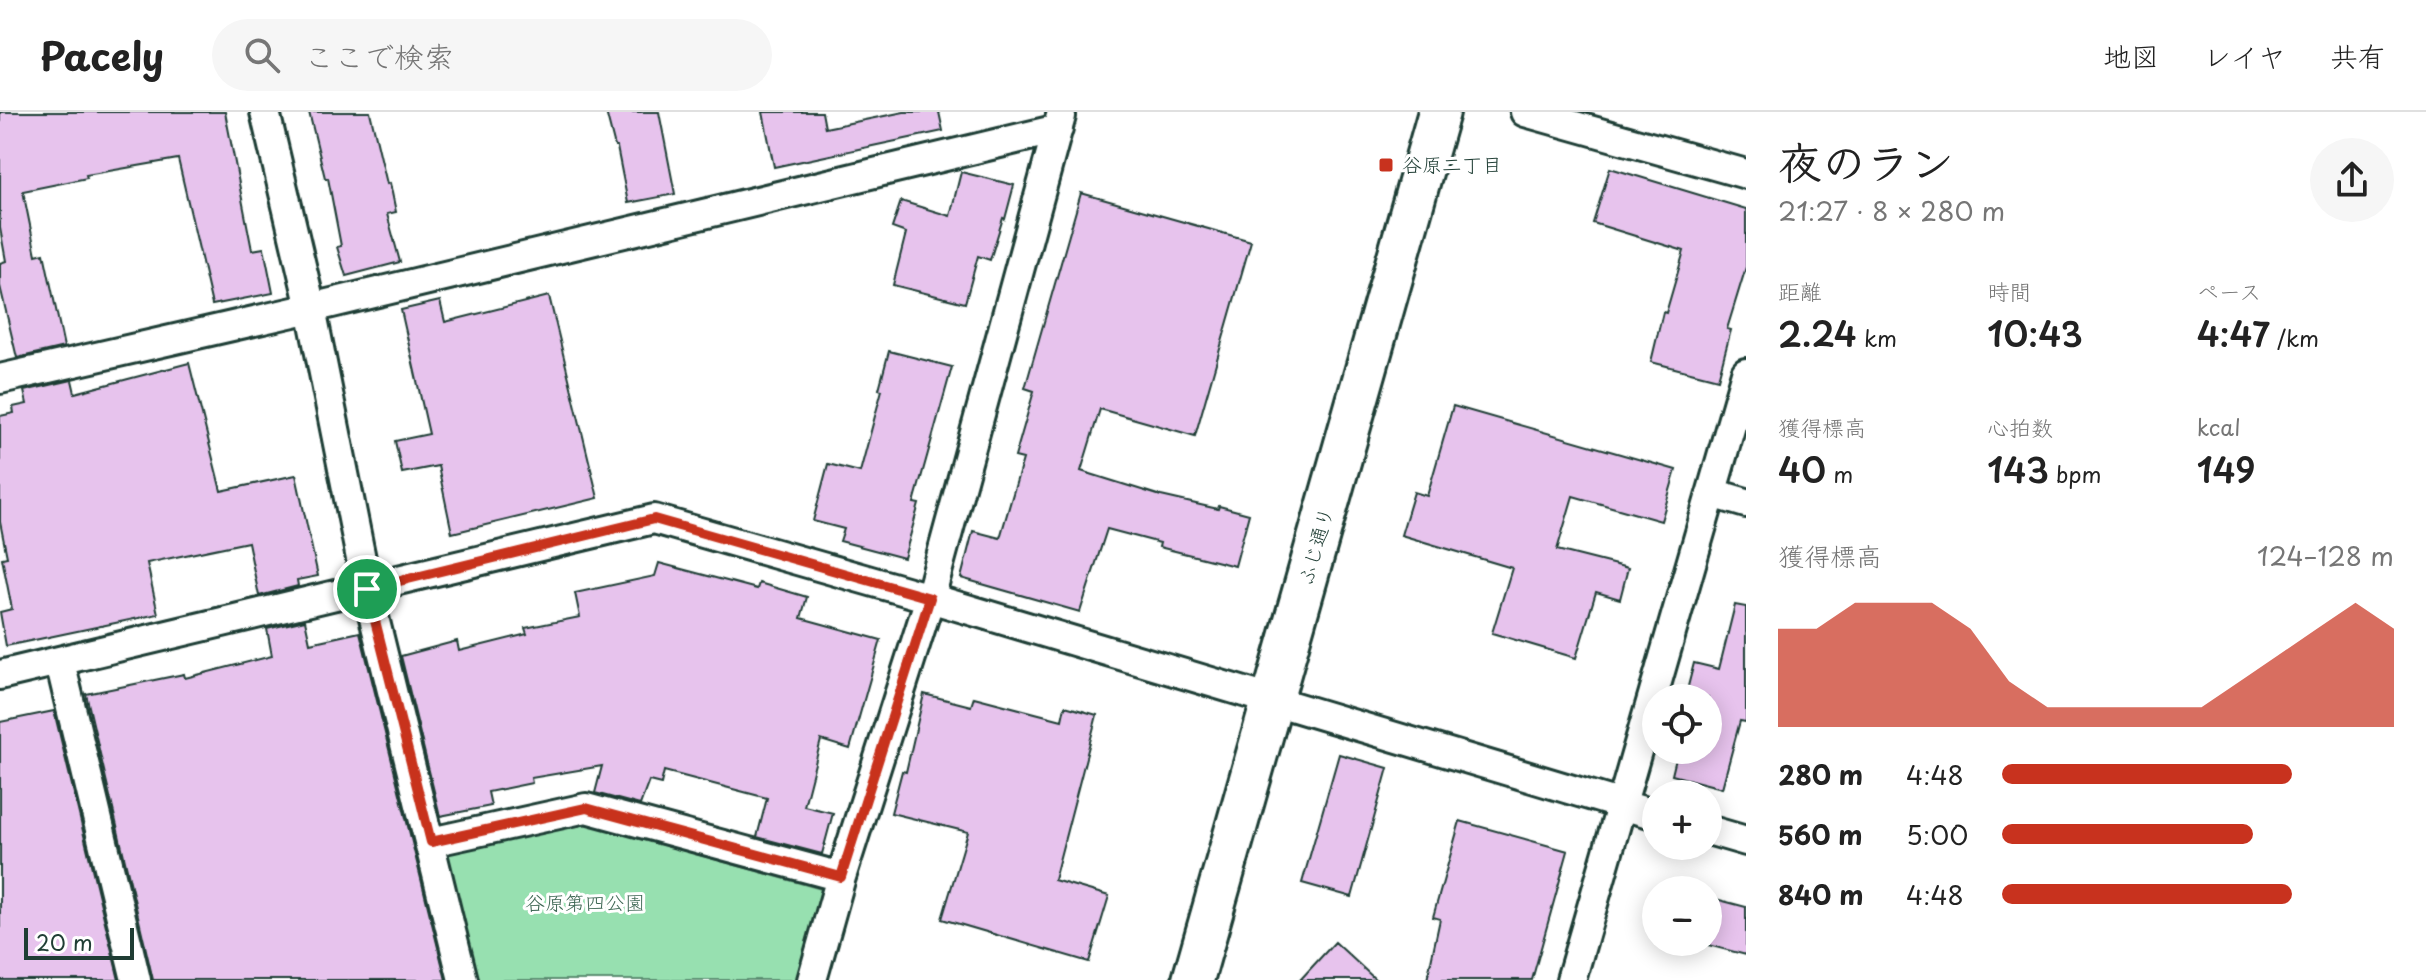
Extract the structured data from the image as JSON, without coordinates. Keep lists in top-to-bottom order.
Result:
{
  "streets": {
    "street": ["ふじ通り"]
  },
  "parks": ["谷原第四公園"],
  "places": {
    "transit": ["谷原二丁目"]
  },
  "scale_bar": "20 m",
  "page": {
    "header": "Pacely",
    "search": "ここで検索",
    "nav": ["地図", "レイヤ", "共有"],
    "heading": ["夜のラン", "21:27 · 8 × 280 m"],
    "stats": [
      ["距離", "2.24 km"],
      ["時間", "10:43"],
      ["ペース", "4:47 /km"],
      ["獲得標高", "40 m"],
      ["心拍数", "143 bpm"],
      ["kcal", "149"]
    ],
    "chart": ["獲得標高", "124–128 m"],
    "map_buttons": ["+", "−"],
    "list": [
      {
        "name": "280 m",
        "note": "4:48"
      },
      {
        "name": "560 m",
        "note": "5:00"
      },
      {
        "name": "840 m",
        "note": "4:48"
      }
    ],
    "scale": "20 m"
  }
}
